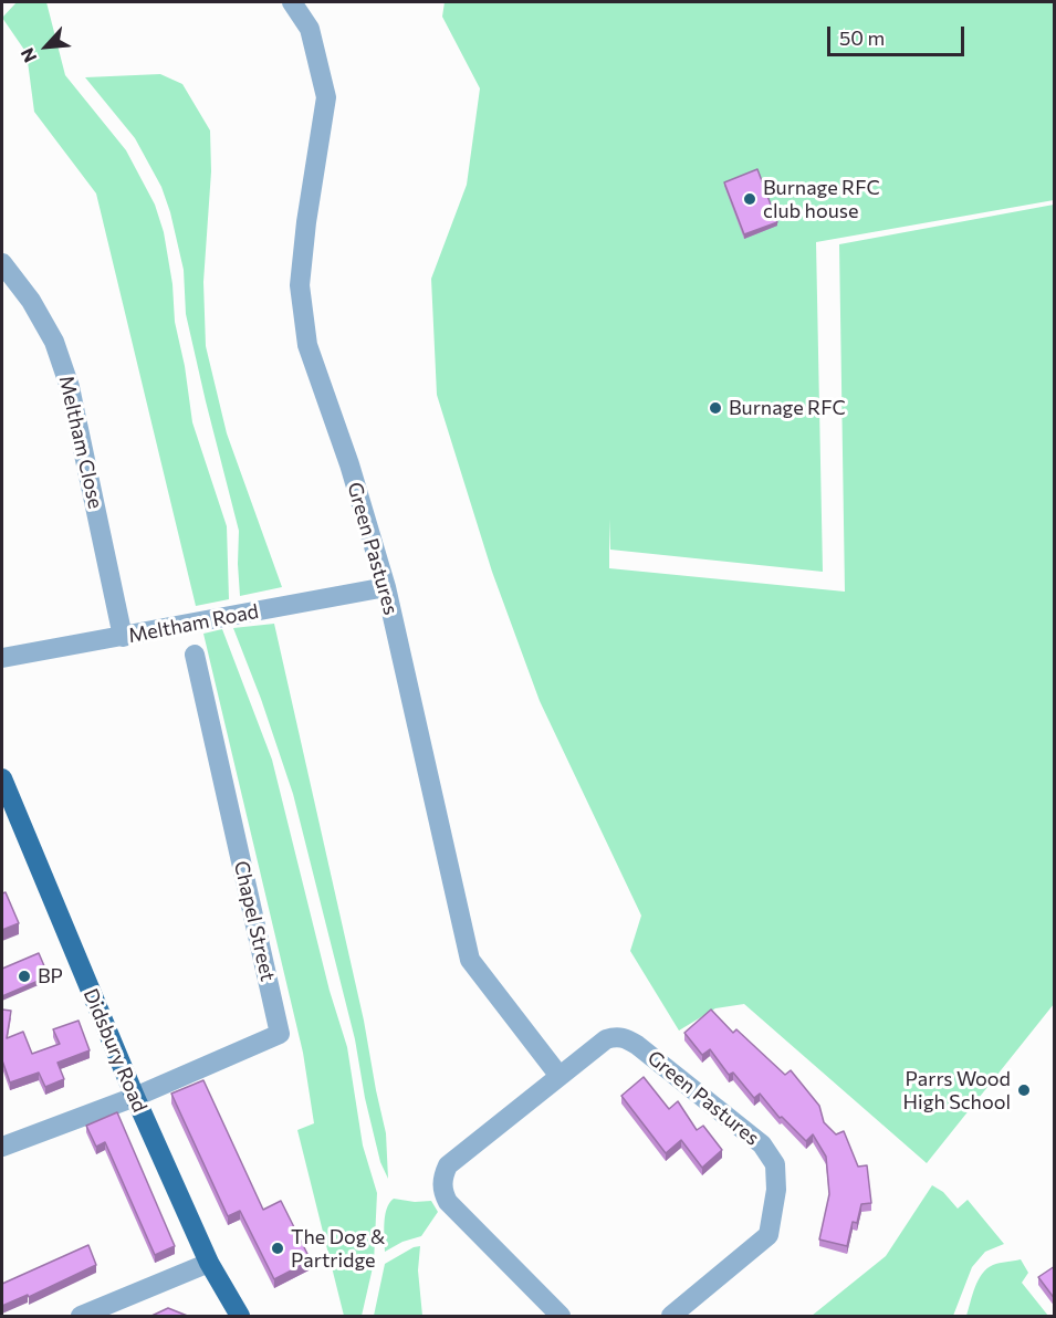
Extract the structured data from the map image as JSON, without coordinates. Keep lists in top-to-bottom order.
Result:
{
  "streets": {
    "main road": ["Didsbury Road"],
    "street": [
      "Meltham Close",
      "Green Pastures",
      "Meltham Road",
      "Chapel Street"
    ]
  },
  "crossings": [
    ["Meltham Close", "Meltham Road"],
    ["Green Pastures", "Meltham Road"],
    ["Chapel Street", "Didsbury Road"]
  ],
  "places": [
    "Burnage RFC club house",
    "Burnage RFC",
    "BP",
    "Parrs Wood High School",
    "The Dog & Partridge"
  ],
  "scale_bar": "50 m",
  "north": "bottom left"
}
